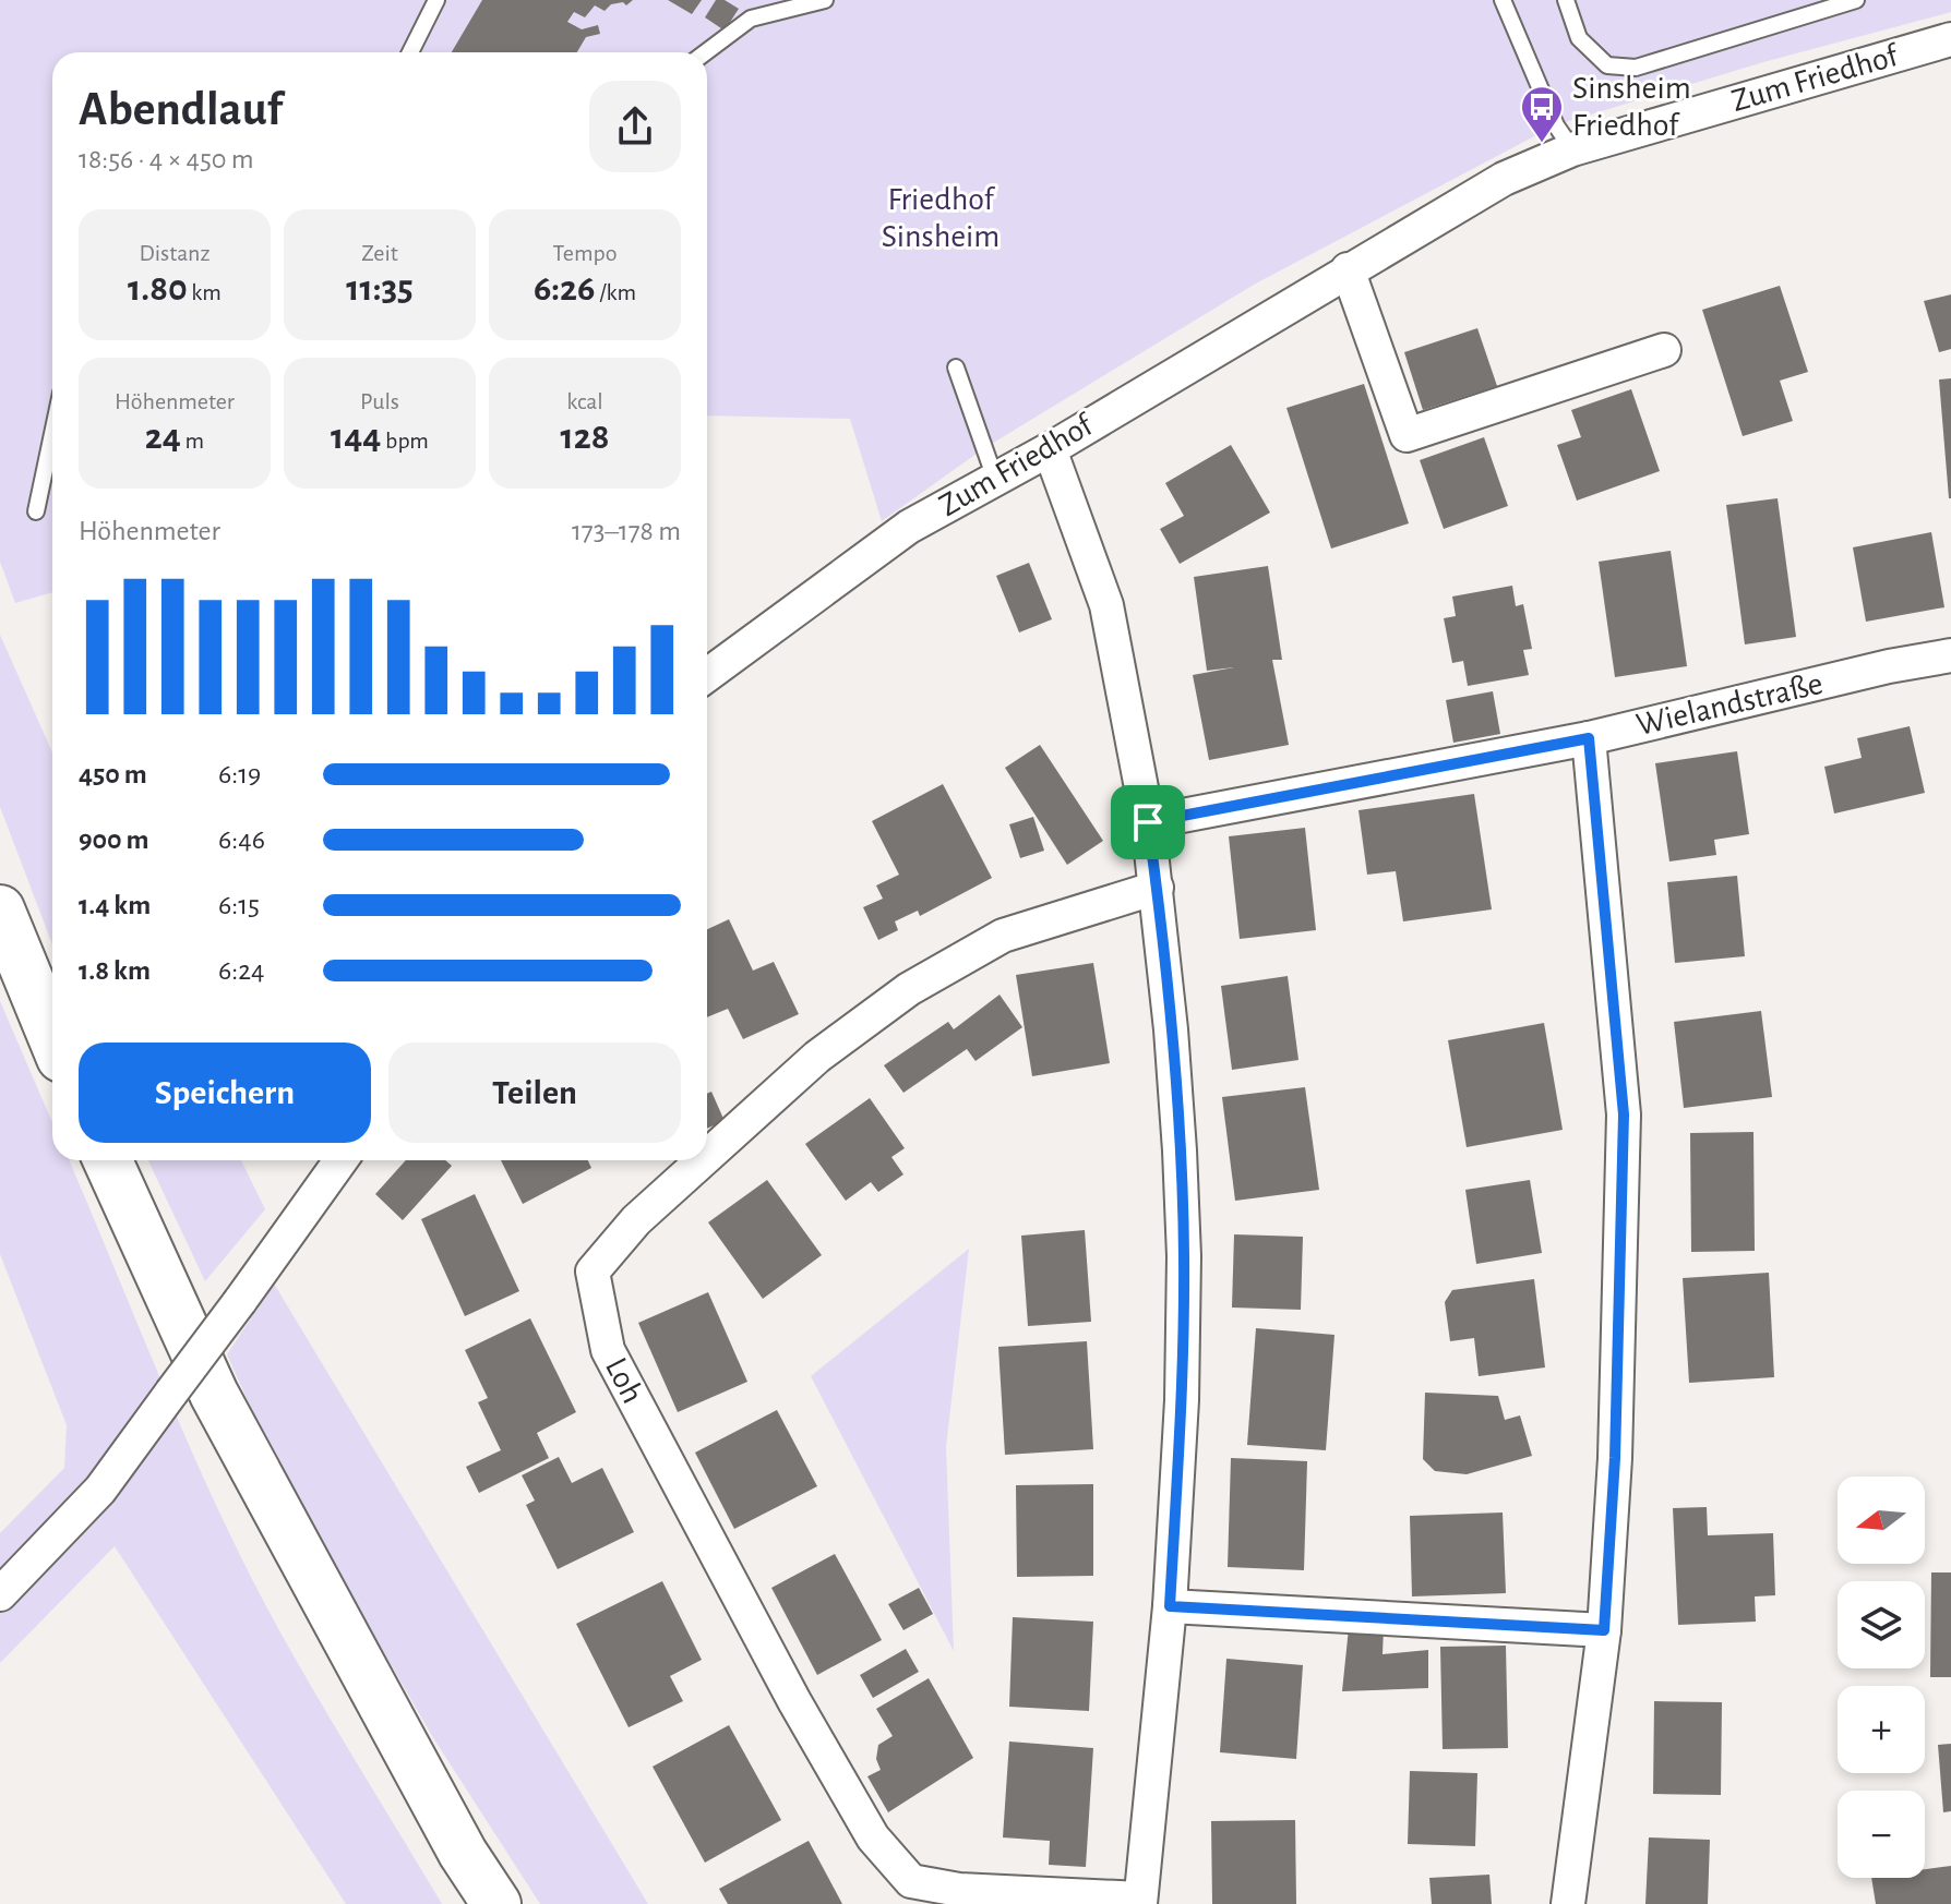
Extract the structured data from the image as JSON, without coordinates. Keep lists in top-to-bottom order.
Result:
{
  "streets": {
    "street": ["Zum Friedhof", "Wielandstraße", "Loh"]
  },
  "parks": ["Friedhof Sinsheim"],
  "places": {
    "bus stop": ["Sinsheim Friedhof"]
  },
  "north": "left",
  "page": {
    "heading": ["Abendlauf", "18:56 · 4 × 450 m"],
    "stats": [
      ["Distanz", "1.80 km"],
      ["Zeit", "11:35"],
      ["Tempo", "6:26 /km"],
      ["Höhenmeter", "24 m"],
      ["Puls", "144 bpm"],
      ["kcal", "128"]
    ],
    "chart": ["Höhenmeter", "173–178 m"],
    "list": [
      {
        "name": "450 m",
        "note": "6:19"
      },
      {
        "name": "900 m",
        "note": "6:46"
      },
      {
        "name": "1.4 km",
        "note": "6:15"
      },
      {
        "name": "1.8 km",
        "note": "6:24"
      }
    ],
    "buttons": ["Speichern", "Teilen"],
    "map_buttons": ["+", "−"]
  }
}
